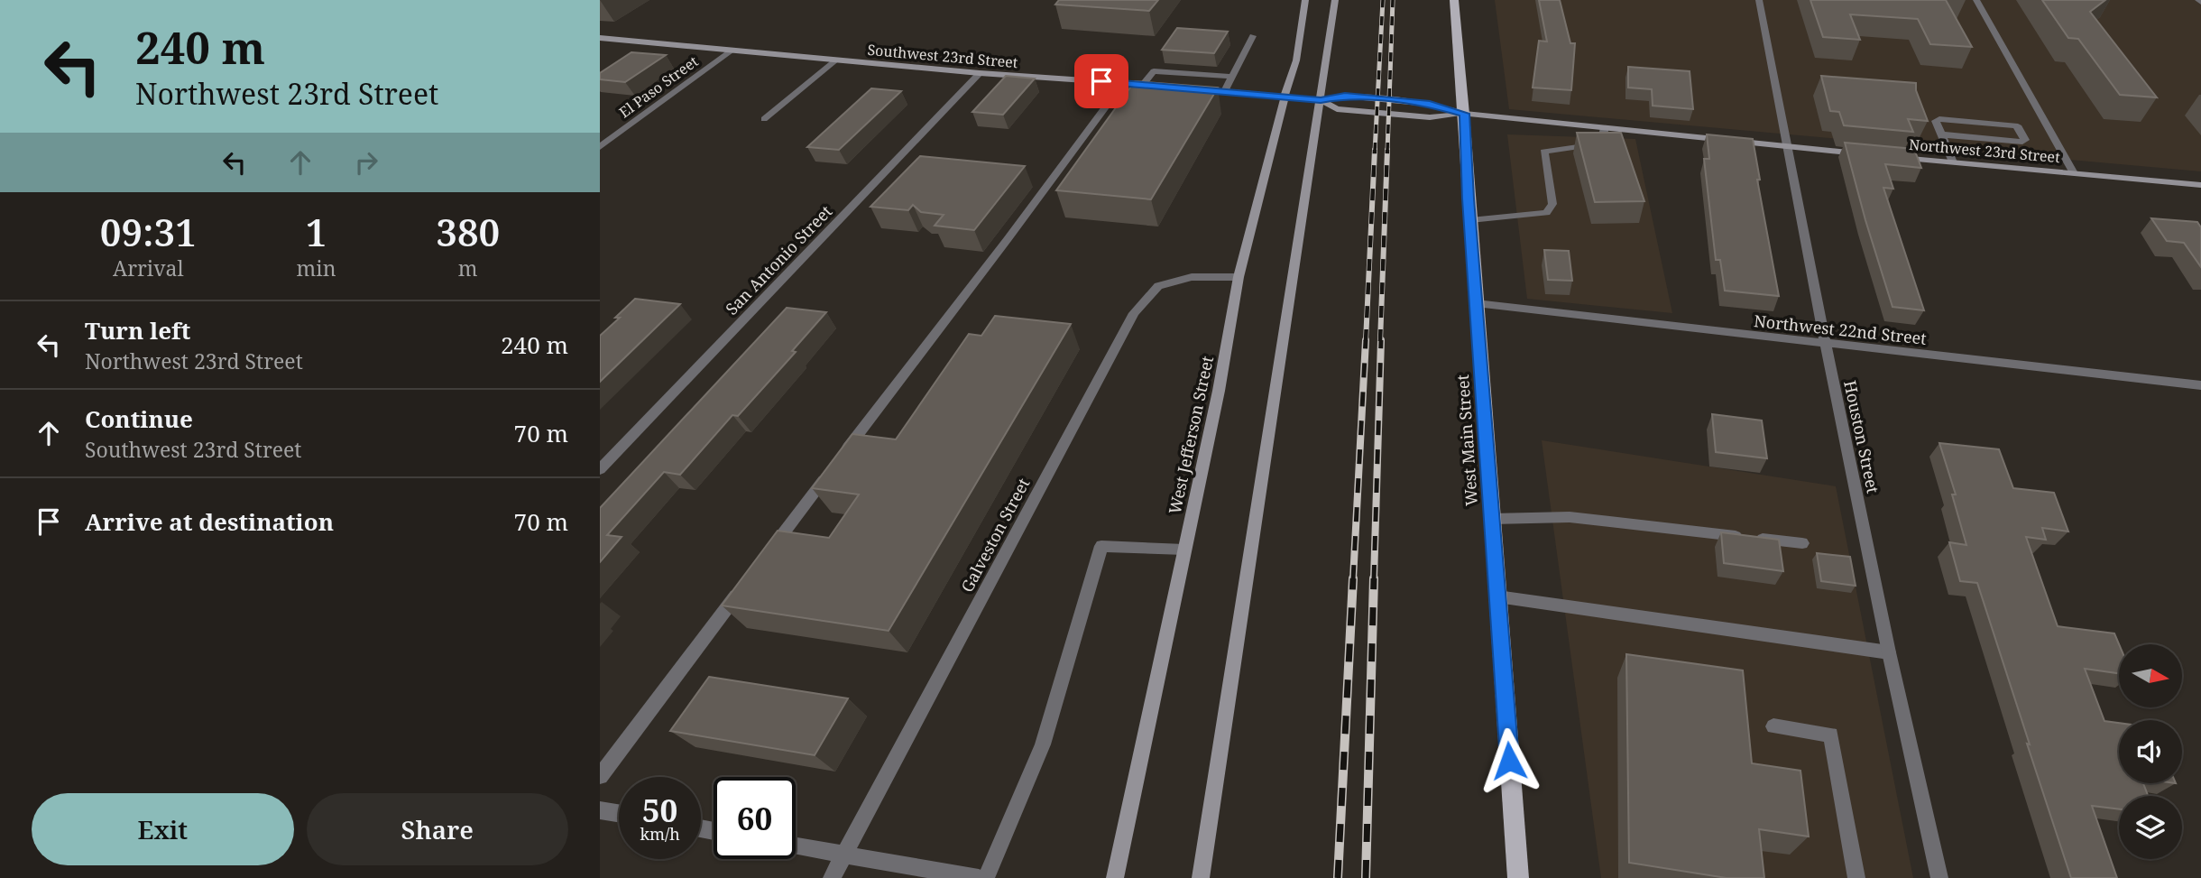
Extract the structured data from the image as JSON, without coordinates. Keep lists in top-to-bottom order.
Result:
{
  "streets": {
    "main road": [
      "Southwest 23rd Street",
      "Northwest 23rd Street",
      "West Jefferson Street",
      "West Main Street"
    ],
    "street": [
      "El Paso Street",
      "San Antonio Street",
      "Northwest 22nd Street",
      "Houston Street",
      "Galveston Street"
    ]
  },
  "crossings": [
    ["Southwest 23rd Street", "El Paso Street"],
    ["Southwest 23rd Street", "San Antonio Street"],
    ["Northwest 22nd Street", "Houston Street"],
    ["Northwest 22nd Street", "West Main Street"],
    ["West Jefferson Street", "Galveston Street"]
  ],
  "north": "right",
  "page": {
    "turn": ["240 m", "Northwest 23rd Street"],
    "eta": [
      "09:31",
      "Arrival",
      "1",
      "min",
      "380",
      "m"
    ],
    "list": [
      {
        "name": "Turn left",
        "note": "Northwest 23rd Street",
        "value": "240 m"
      },
      {
        "name": "Continue",
        "note": "Southwest 23rd Street",
        "value": "70 m"
      },
      {
        "name": "Arrive at destination",
        "value": "70 m"
      }
    ],
    "speed": "50 km/h",
    "limit": "60",
    "buttons": ["Exit", "Share"]
  }
}
